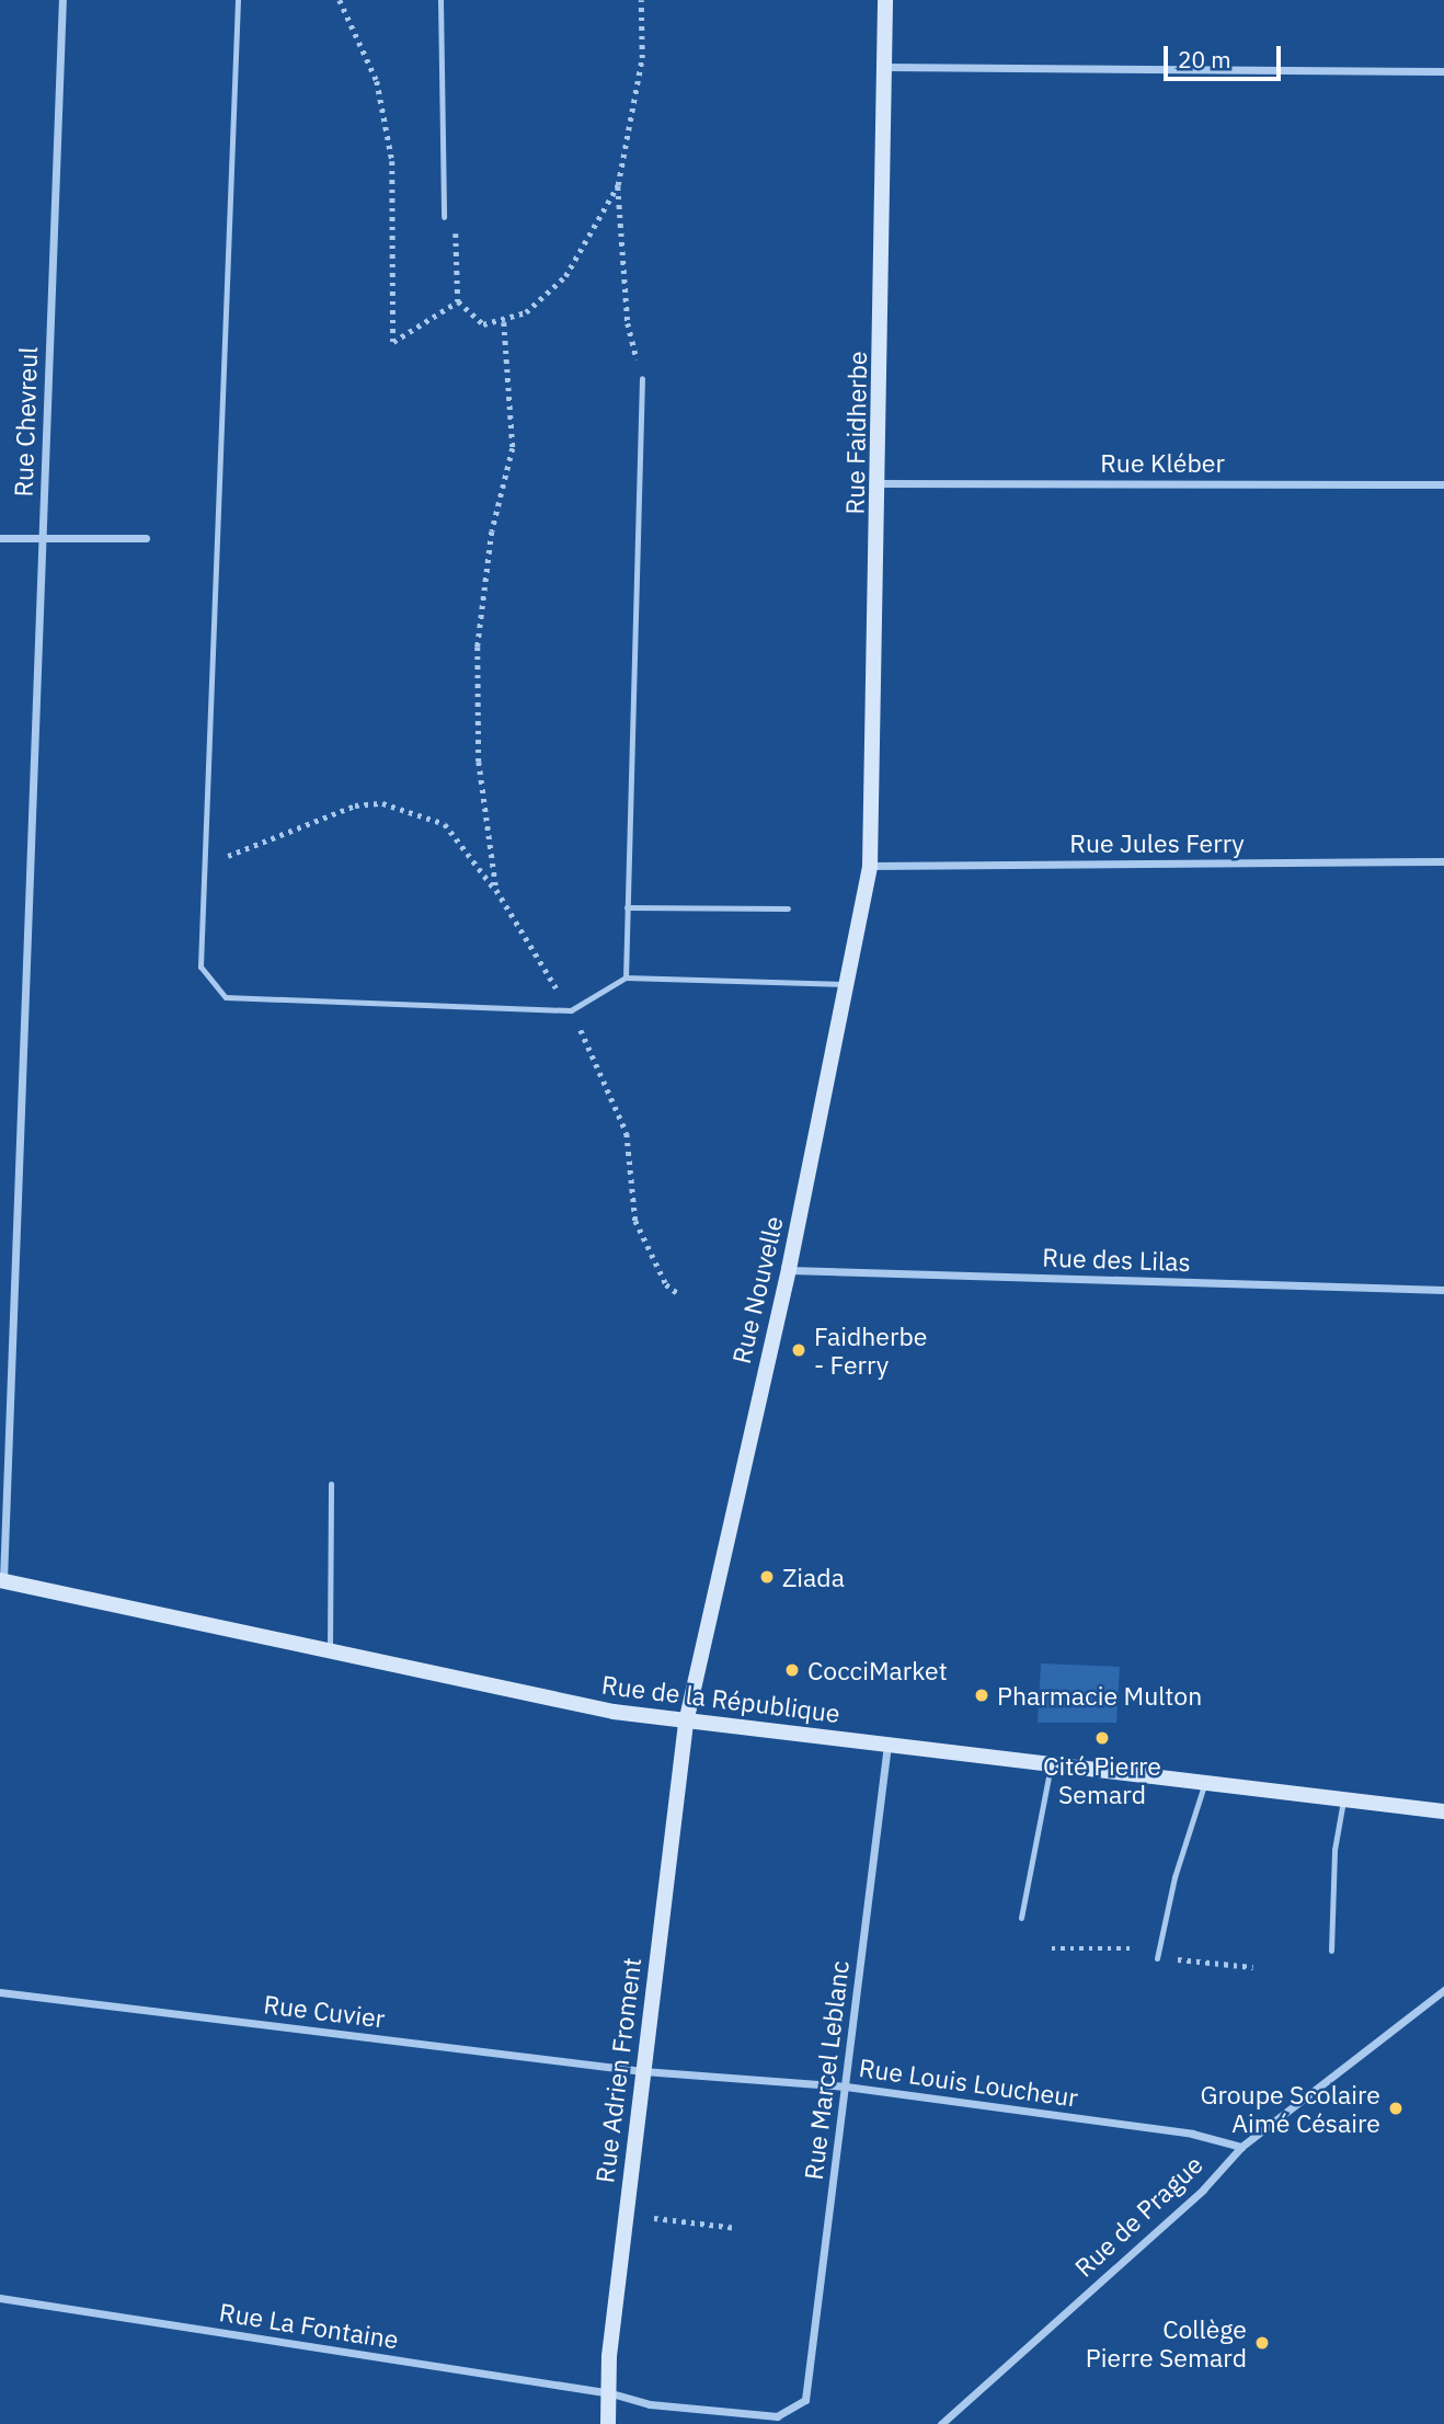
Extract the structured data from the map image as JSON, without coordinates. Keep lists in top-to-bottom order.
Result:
{
  "streets": {
    "street": [
      "Rue Chevreul",
      "Rue Faidherbe",
      "Rue Kléber",
      "Rue Jules Ferry",
      "Rue des Lilas",
      "Rue Nouvelle",
      "Rue de la République",
      "Rue Cuvier",
      "Rue Adrien Froment",
      "Rue Marcel Leblanc",
      "Rue Louis Loucheur",
      "Rue de Prague",
      "Rue La Fontaine"
    ]
  },
  "crossings": [
    ["Rue Chevreul", "Rue de la République"],
    ["Rue Faidherbe", "Rue Kléber"],
    ["Rue Faidherbe", "Rue Jules Ferry"],
    ["Rue Faidherbe", "Rue Nouvelle"],
    ["Rue Jules Ferry", "Rue Nouvelle"],
    ["Rue des Lilas", "Rue Nouvelle"],
    ["Rue Nouvelle", "Rue de la République"],
    ["Rue Nouvelle", "Rue Adrien Froment"],
    ["Rue de la République", "Rue Adrien Froment"],
    ["Rue de la République", "Rue Marcel Leblanc"],
    ["Rue Cuvier", "Rue Adrien Froment"],
    ["Rue Cuvier", "Rue Louis Loucheur"],
    ["Rue Adrien Froment", "Rue Louis Loucheur"],
    ["Rue Adrien Froment", "Rue La Fontaine"],
    ["Rue Marcel Leblanc", "Rue Louis Loucheur"],
    ["Rue Marcel Leblanc", "Rue La Fontaine"],
    ["Rue Louis Loucheur", "Rue de Prague"]
  ],
  "places": [
    "Faidherbe - Ferry",
    "Ziada",
    "CocciMarket",
    "Pharmacie Multon",
    "Cité Pierre Semard",
    "Groupe Scolaire Aimé Césaire",
    "Collège Pierre Semard"
  ],
  "scale_bar": "20 m"
}
